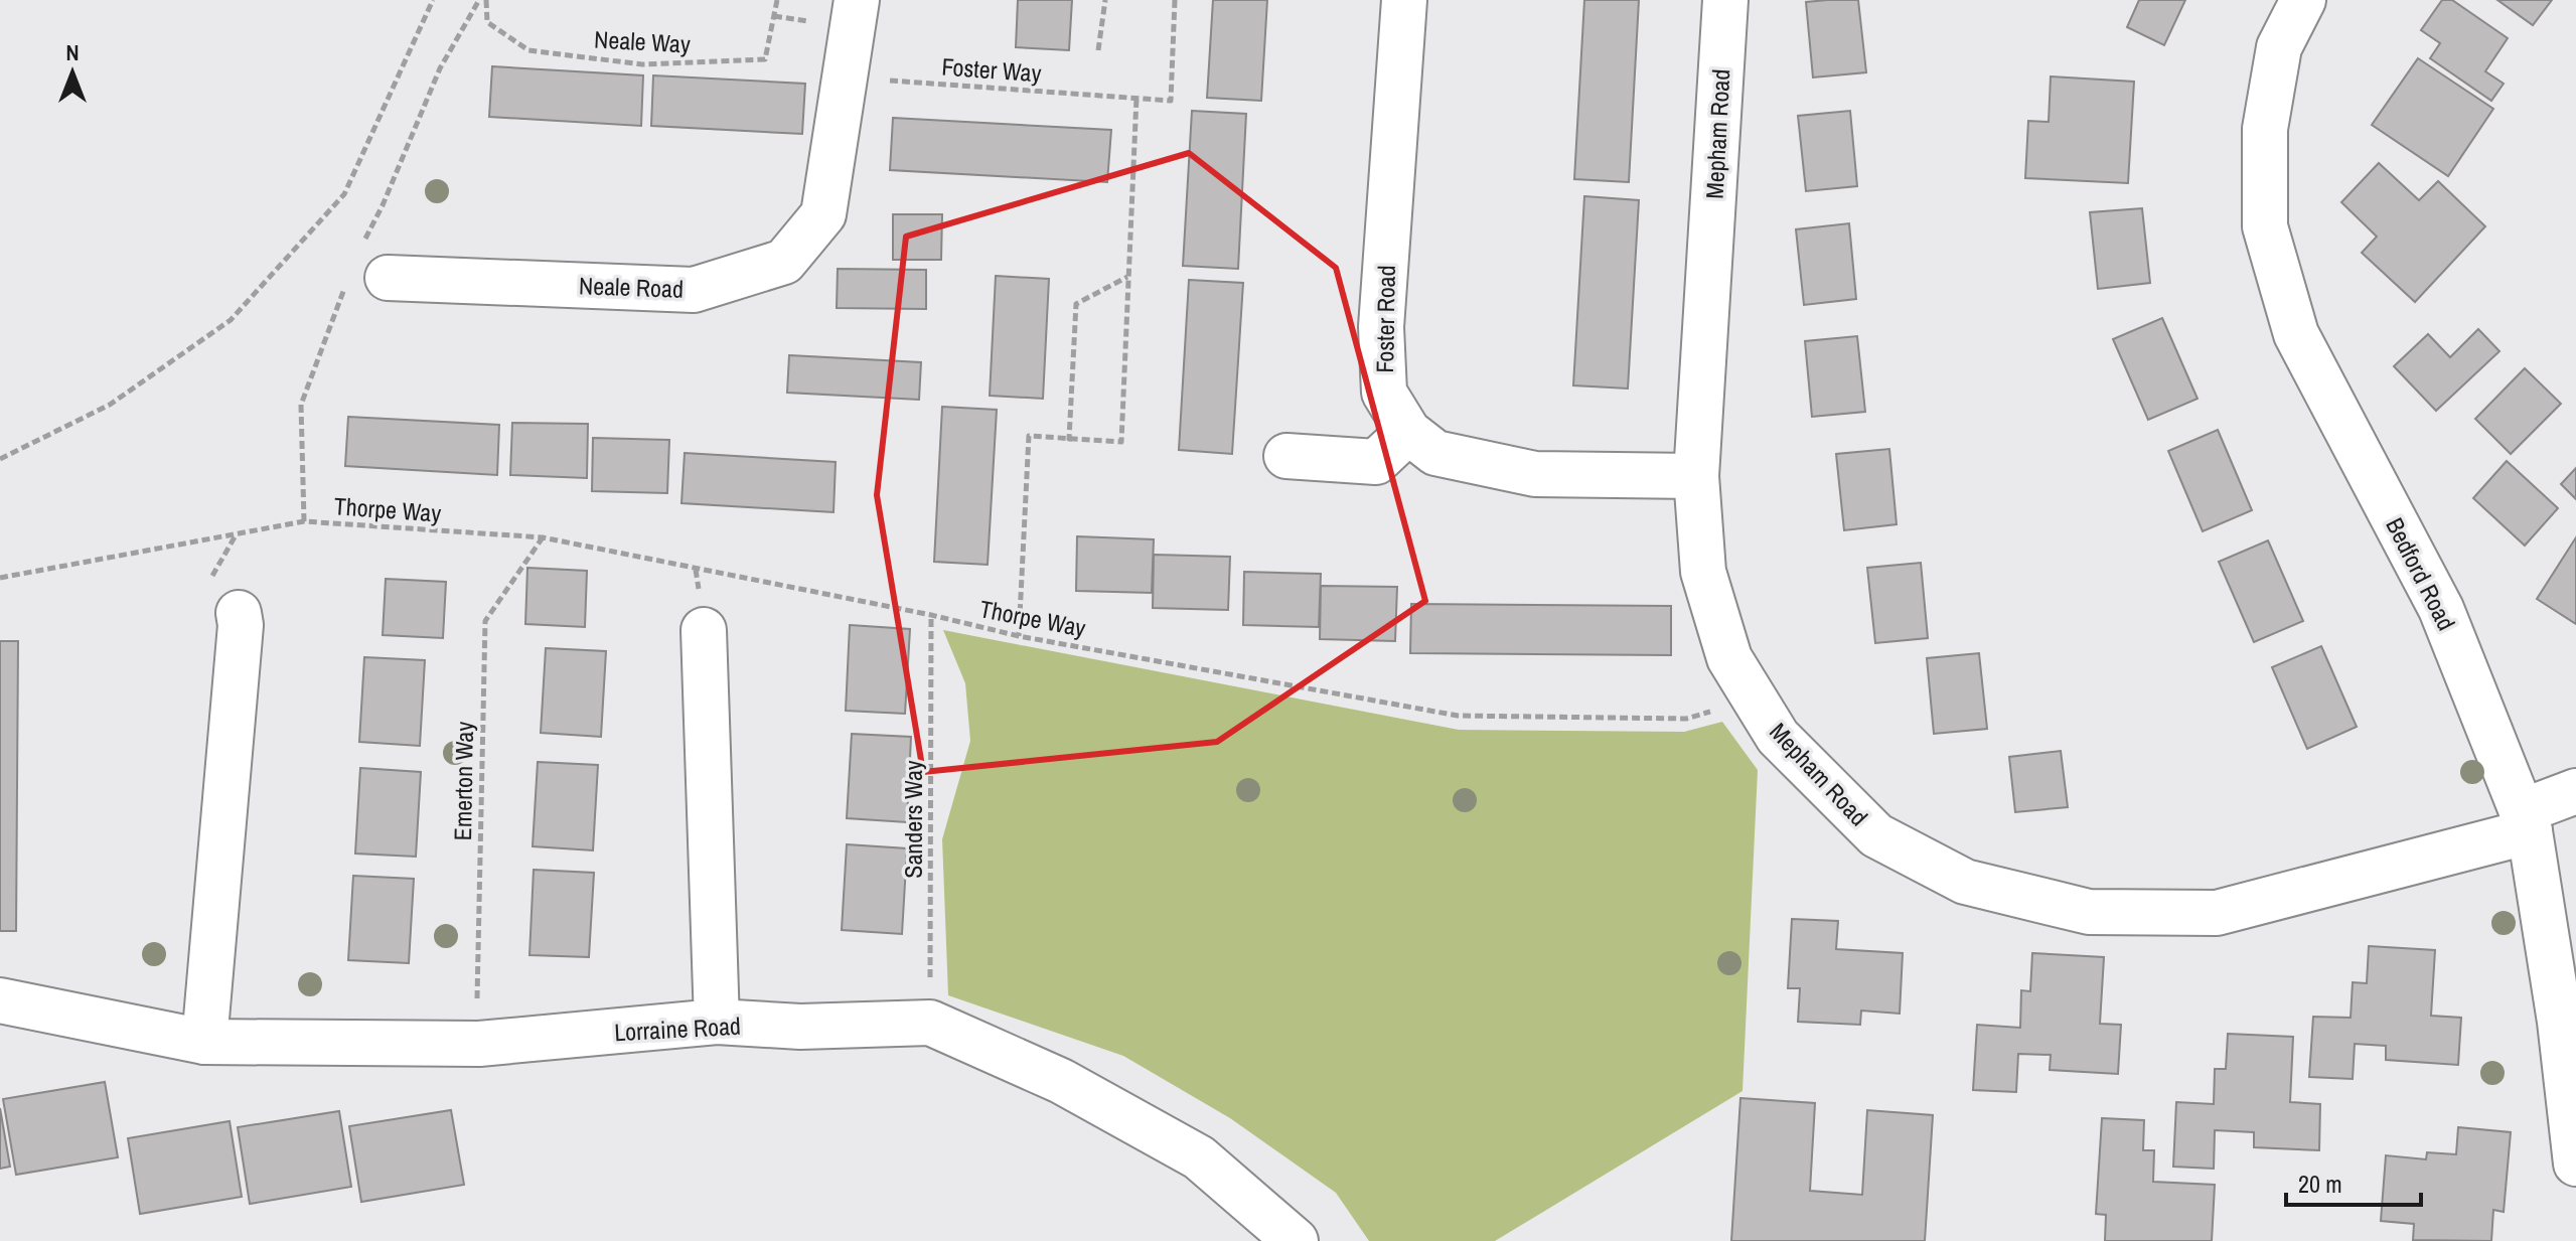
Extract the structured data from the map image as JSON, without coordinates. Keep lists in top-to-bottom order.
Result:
{
  "streets": {
    "street": [
      "Mepham Road",
      "Neale Road",
      "Foster Road",
      "Bedford Road",
      "Lorraine Road"
    ],
    "path": [
      "Neale Way",
      "Foster Way",
      "Thorpe Way",
      "Emerton Way",
      "Sanders Way"
    ]
  },
  "crossings": [
    ["Foster Way", "Neale Road"],
    ["Mepham Road", "Foster Road"],
    ["Mepham Road", "Thorpe Way"],
    ["Mepham Road", "Bedford Road"],
    ["Thorpe Way", "Emerton Way"],
    ["Thorpe Way", "Sanders Way"],
    ["Emerton Way", "Lorraine Road"],
    ["Sanders Way", "Lorraine Road"]
  ],
  "scale_bar": "20 m",
  "north": "top"
}
